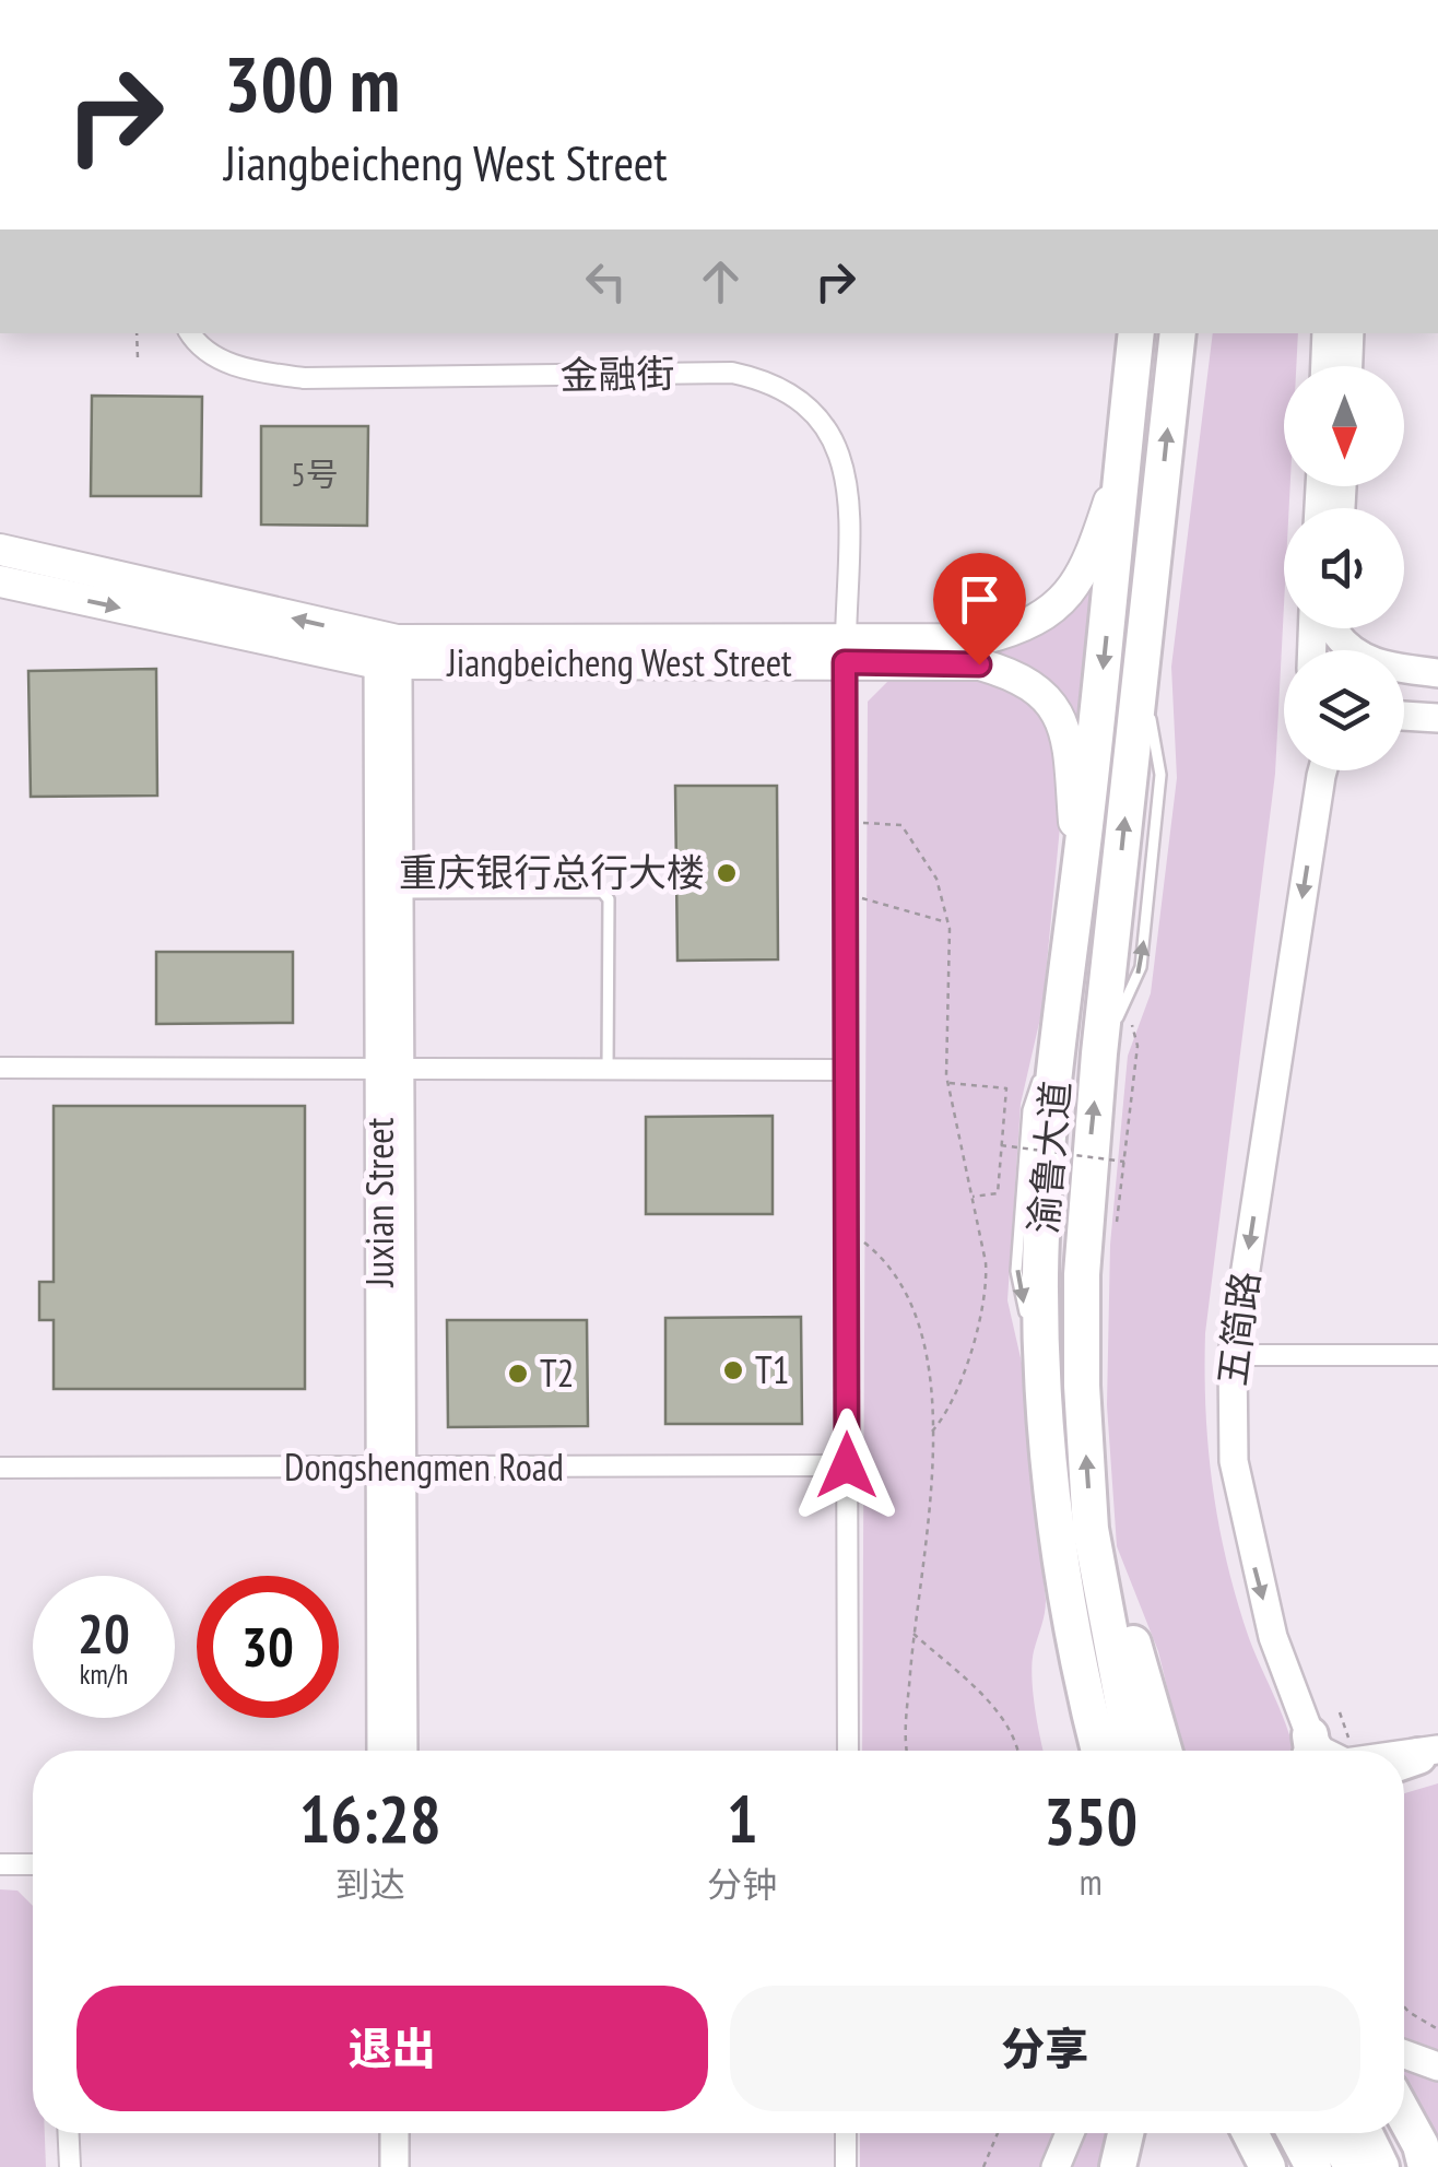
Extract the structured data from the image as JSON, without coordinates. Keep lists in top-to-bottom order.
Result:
{
  "streets": {
    "highway": ["渝鲁大道"],
    "main road": ["Jiangbeicheng West Street"],
    "street": [
      "金融街",
      "Juxian Street",
      "五简路",
      "Dongshengmen Road"
    ]
  },
  "crossings": [
    ["金融街", "Jiangbeicheng West Street"],
    ["金融街", "Dongshengmen Road"],
    ["Jiangbeicheng West Street", "渝鲁大道"],
    ["Jiangbeicheng West Street", "Juxian Street"],
    ["Juxian Street", "Dongshengmen Road"]
  ],
  "one_way": ["五简路"],
  "places": ["重庆银行总行大楼", "T1", "T2"],
  "house_numbers": ["5号"],
  "north": "bottom",
  "page": {
    "turn": ["300 m", "Jiangbeicheng West Street"],
    "speed": "20 km/h",
    "limit": "30",
    "eta": [
      "16:28",
      "到达",
      "1",
      "分钟",
      "350",
      "m"
    ],
    "buttons": ["退出", "分享"]
  }
}
